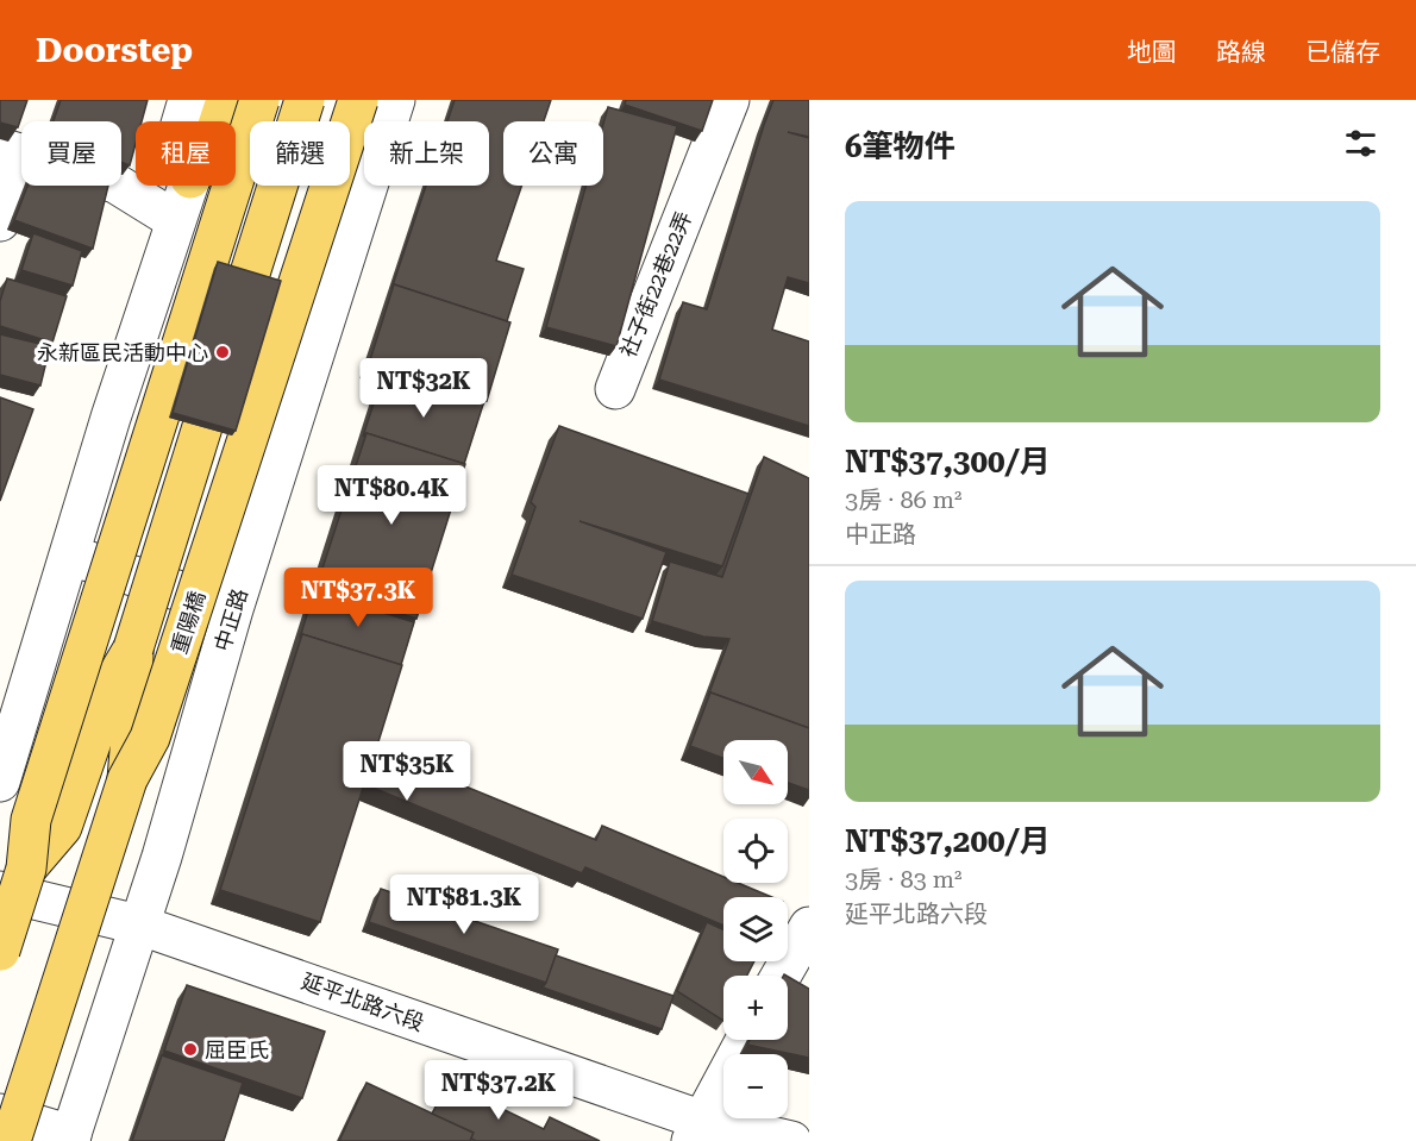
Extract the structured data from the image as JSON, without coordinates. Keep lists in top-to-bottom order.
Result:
{
  "streets": {
    "main road": ["重陽橋"],
    "street": ["社子街22巷22弄", "中正路", "延平北路六段"]
  },
  "crossings": [
    ["中正路", "延平北路六段"]
  ],
  "places": ["永新區民活動中心", "屈臣氏"],
  "north": "bottom right",
  "page": {
    "header": "Doorstep",
    "nav": ["地圖", "路線", "已儲存"],
    "heading": "6筆物件",
    "chip": [
      "買屋",
      "租屋",
      "篩選",
      "新上架",
      "公寓"
    ],
    "list": [
      {
        "name": "NT$37,300/月",
        "note": "3房 · 86 m² · 中正路"
      },
      {
        "name": "NT$37,200/月",
        "note": "3房 · 83 m² · 延平北路六段"
      }
    ],
    "price": [
      "NT$32K",
      "NT$80.4K",
      "NT$37.3K",
      "NT$35K",
      "NT$81.3K",
      "NT$37.2K"
    ],
    "map_buttons": ["+", "−"]
  }
}
